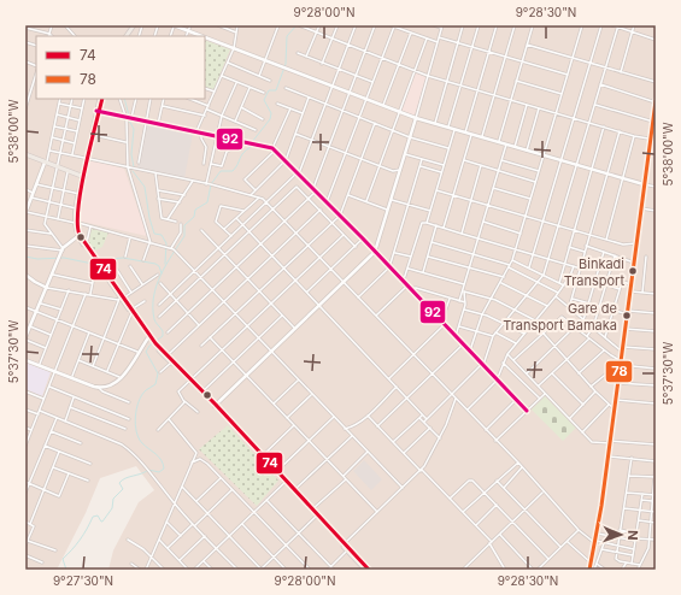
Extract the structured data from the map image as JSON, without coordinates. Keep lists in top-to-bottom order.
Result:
{
  "places": ["Binkadi Transport", "Gare de Transport Bamaka"],
  "lines": ["transit line 74", "transit line 78", "transit line 92"],
  "legend": ["74", "78"],
  "north": "right",
  "coordinates": [
    "9°28'00\"N",
    "9°28'30\"N",
    "5°38'00\"W",
    "5°37'30\"W",
    "9°27'30\"N"
  ]
}
